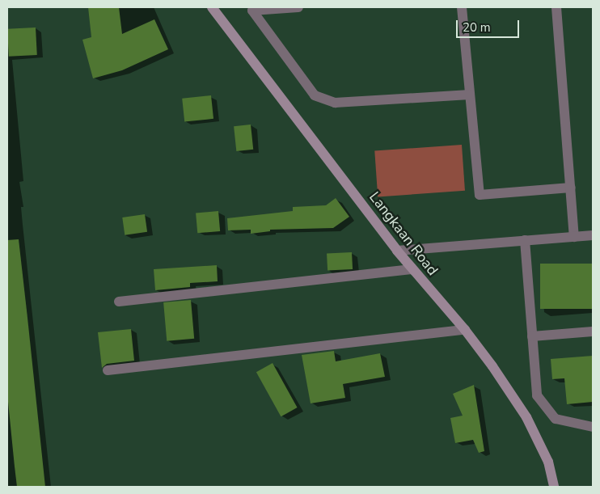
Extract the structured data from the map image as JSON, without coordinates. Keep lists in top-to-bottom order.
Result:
{
  "streets": {
    "street": ["Langkaan Road"]
  },
  "scale_bar": "20 m"
}
